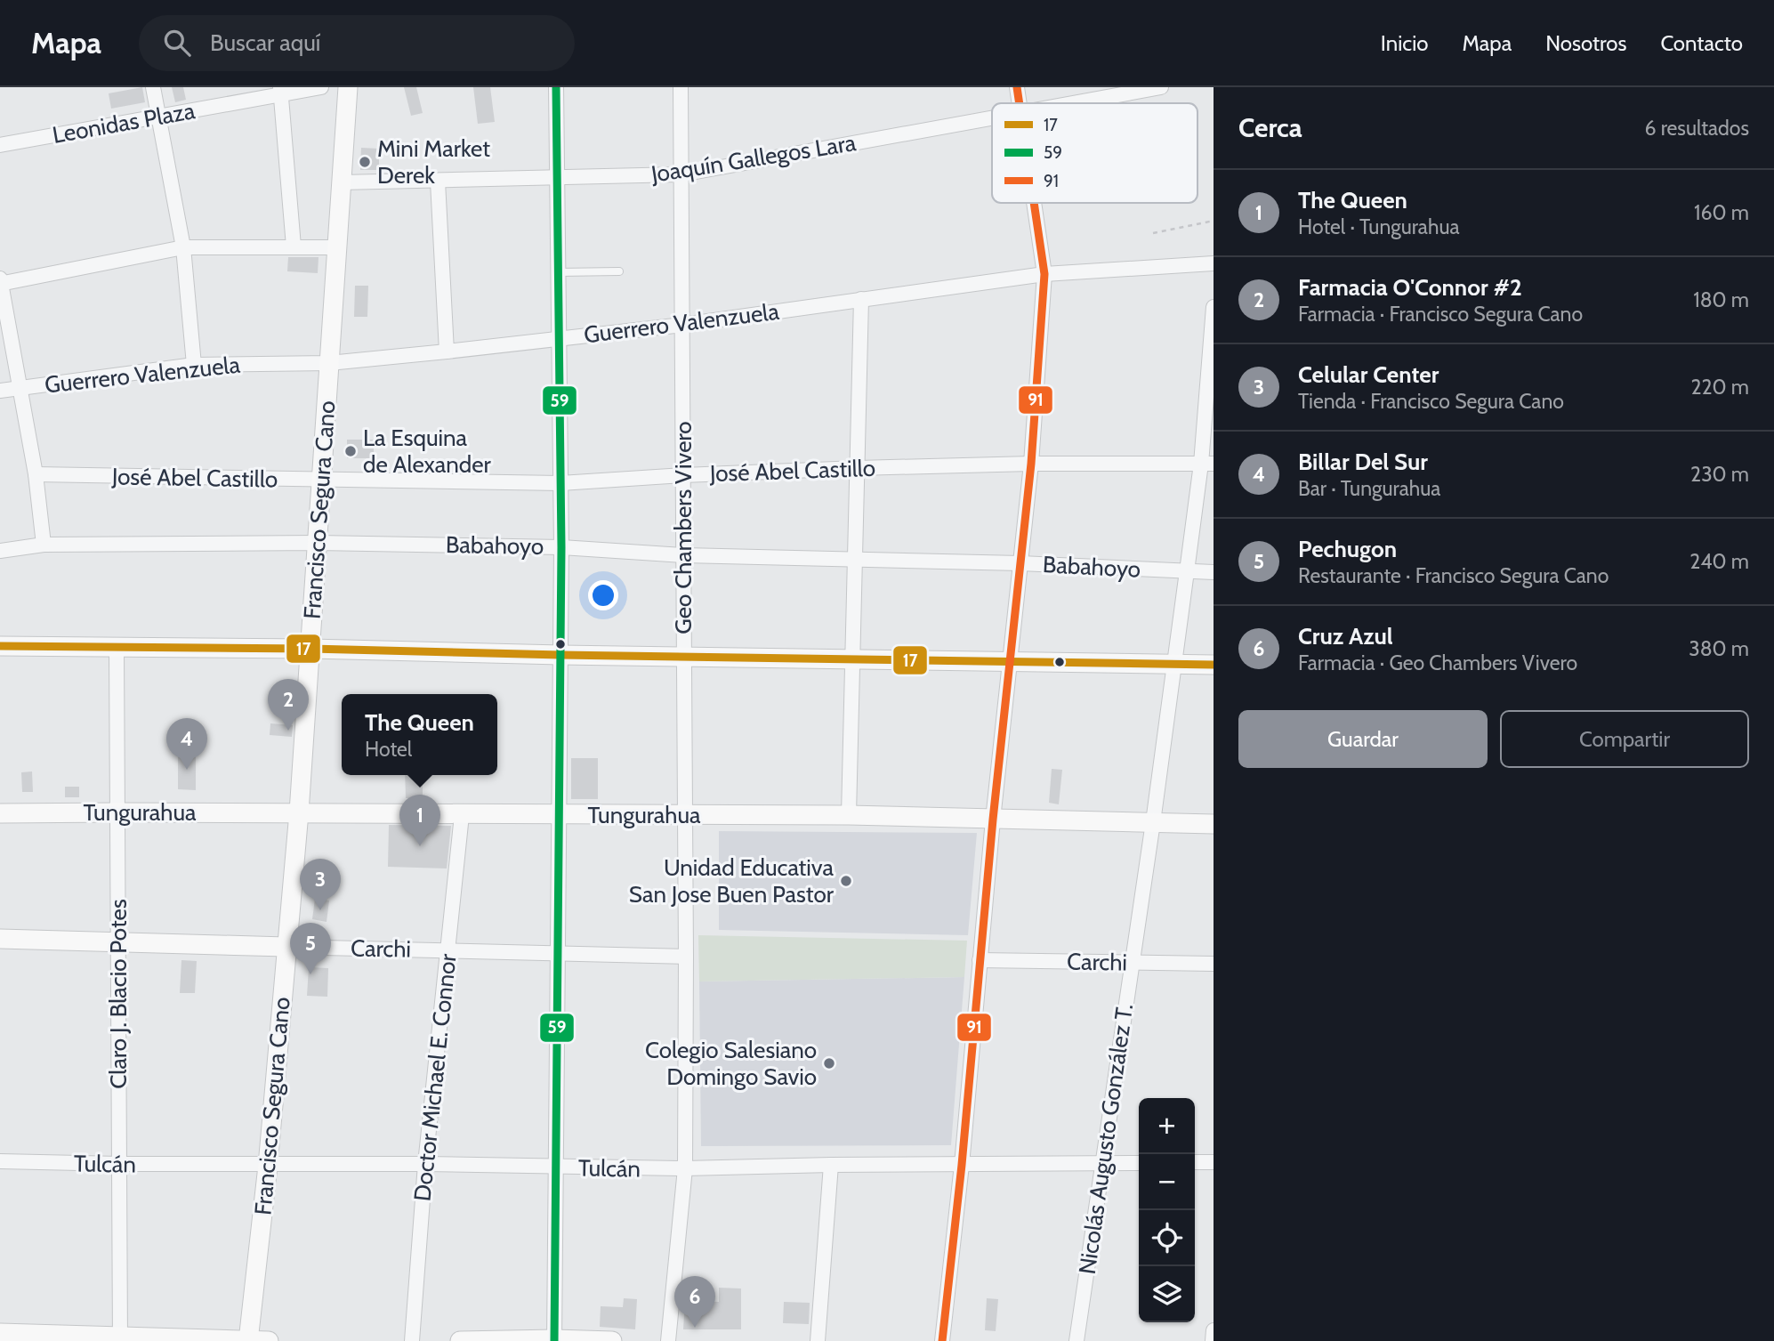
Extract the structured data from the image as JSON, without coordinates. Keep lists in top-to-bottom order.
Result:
{
  "streets": {
    "street": [
      "Leonidas Plaza",
      "Joaquín Gallegos Lara",
      "Guerrero Valenzuela",
      "José Abel Castillo",
      "Francisco Segura Cano",
      "Geo Chambers Vivero",
      "Babahoyo",
      "Tungurahua",
      "Carchi",
      "Claro J. Blacio Potes",
      "Doctor Michael E. Connor",
      "Nicolás Augusto González T.",
      "Tulcán"
    ]
  },
  "crossings": [
    ["Joaquín Gallegos Lara", "Francisco Segura Cano"],
    ["Joaquín Gallegos Lara", "Geo Chambers Vivero"],
    ["Guerrero Valenzuela", "Francisco Segura Cano"],
    ["Guerrero Valenzuela", "Geo Chambers Vivero"],
    ["José Abel Castillo", "Francisco Segura Cano"],
    ["José Abel Castillo", "Geo Chambers Vivero"],
    ["José Abel Castillo", "Nicolás Augusto González T."],
    ["Francisco Segura Cano", "Babahoyo"],
    ["Francisco Segura Cano", "Tungurahua"],
    ["Francisco Segura Cano", "Carchi"],
    ["Francisco Segura Cano", "Tulcán"],
    ["Geo Chambers Vivero", "Babahoyo"],
    ["Geo Chambers Vivero", "Tungurahua"],
    ["Geo Chambers Vivero", "Carchi"],
    ["Geo Chambers Vivero", "Tulcán"],
    ["Babahoyo", "Nicolás Augusto González T."],
    ["Tungurahua", "Claro J. Blacio Potes"],
    ["Tungurahua", "Doctor Michael E. Connor"],
    ["Tungurahua", "Nicolás Augusto González T."],
    ["Carchi", "Claro J. Blacio Potes"],
    ["Carchi", "Doctor Michael E. Connor"],
    ["Carchi", "Nicolás Augusto González T."],
    ["Claro J. Blacio Potes", "Tulcán"],
    ["Doctor Michael E. Connor", "Tulcán"],
    ["Nicolás Augusto González T.", "Tulcán"]
  ],
  "places": [
    "Mini Market Derek",
    "La Esquina de Alexander",
    "Unidad Educativa San Jose Buen Pastor",
    "Colegio Salesiano Domingo Savio"
  ],
  "lines": ["transit line 59", "transit line 91", "transit line 17"],
  "legend": ["17", "59", "91"],
  "page": {
    "header": "Mapa",
    "search": "Buscar aquí",
    "nav": [
      "Inicio",
      "Mapa",
      "Nosotros",
      "Contacto"
    ],
    "heading": ["Cerca", "6 resultados"],
    "list": [
      {
        "mark": "1",
        "name": "The Queen",
        "note": "Hotel · Tungurahua",
        "value": "160 m"
      },
      {
        "mark": "2",
        "name": "Farmacia O'Connor #2",
        "note": "Farmacia · Francisco Segura Cano",
        "value": "180 m"
      },
      {
        "mark": "3",
        "name": "Celular Center",
        "note": "Tienda · Francisco Segura Cano",
        "value": "220 m"
      },
      {
        "mark": "4",
        "name": "Billar Del Sur",
        "note": "Bar · Tungurahua",
        "value": "230 m"
      },
      {
        "mark": "5",
        "name": "Pechugon",
        "note": "Restaurante · Francisco Segura Cano",
        "value": "240 m"
      },
      {
        "mark": "6",
        "name": "Cruz Azul",
        "note": "Farmacia · Geo Chambers Vivero",
        "value": "380 m"
      }
    ],
    "pins": [
      "2",
      "4",
      "1",
      "3",
      "5",
      "6"
    ],
    "buttons": ["Guardar", "Compartir"],
    "popup": ["The Queen", "Hotel"],
    "map_buttons": ["+", "−"]
  }
}
